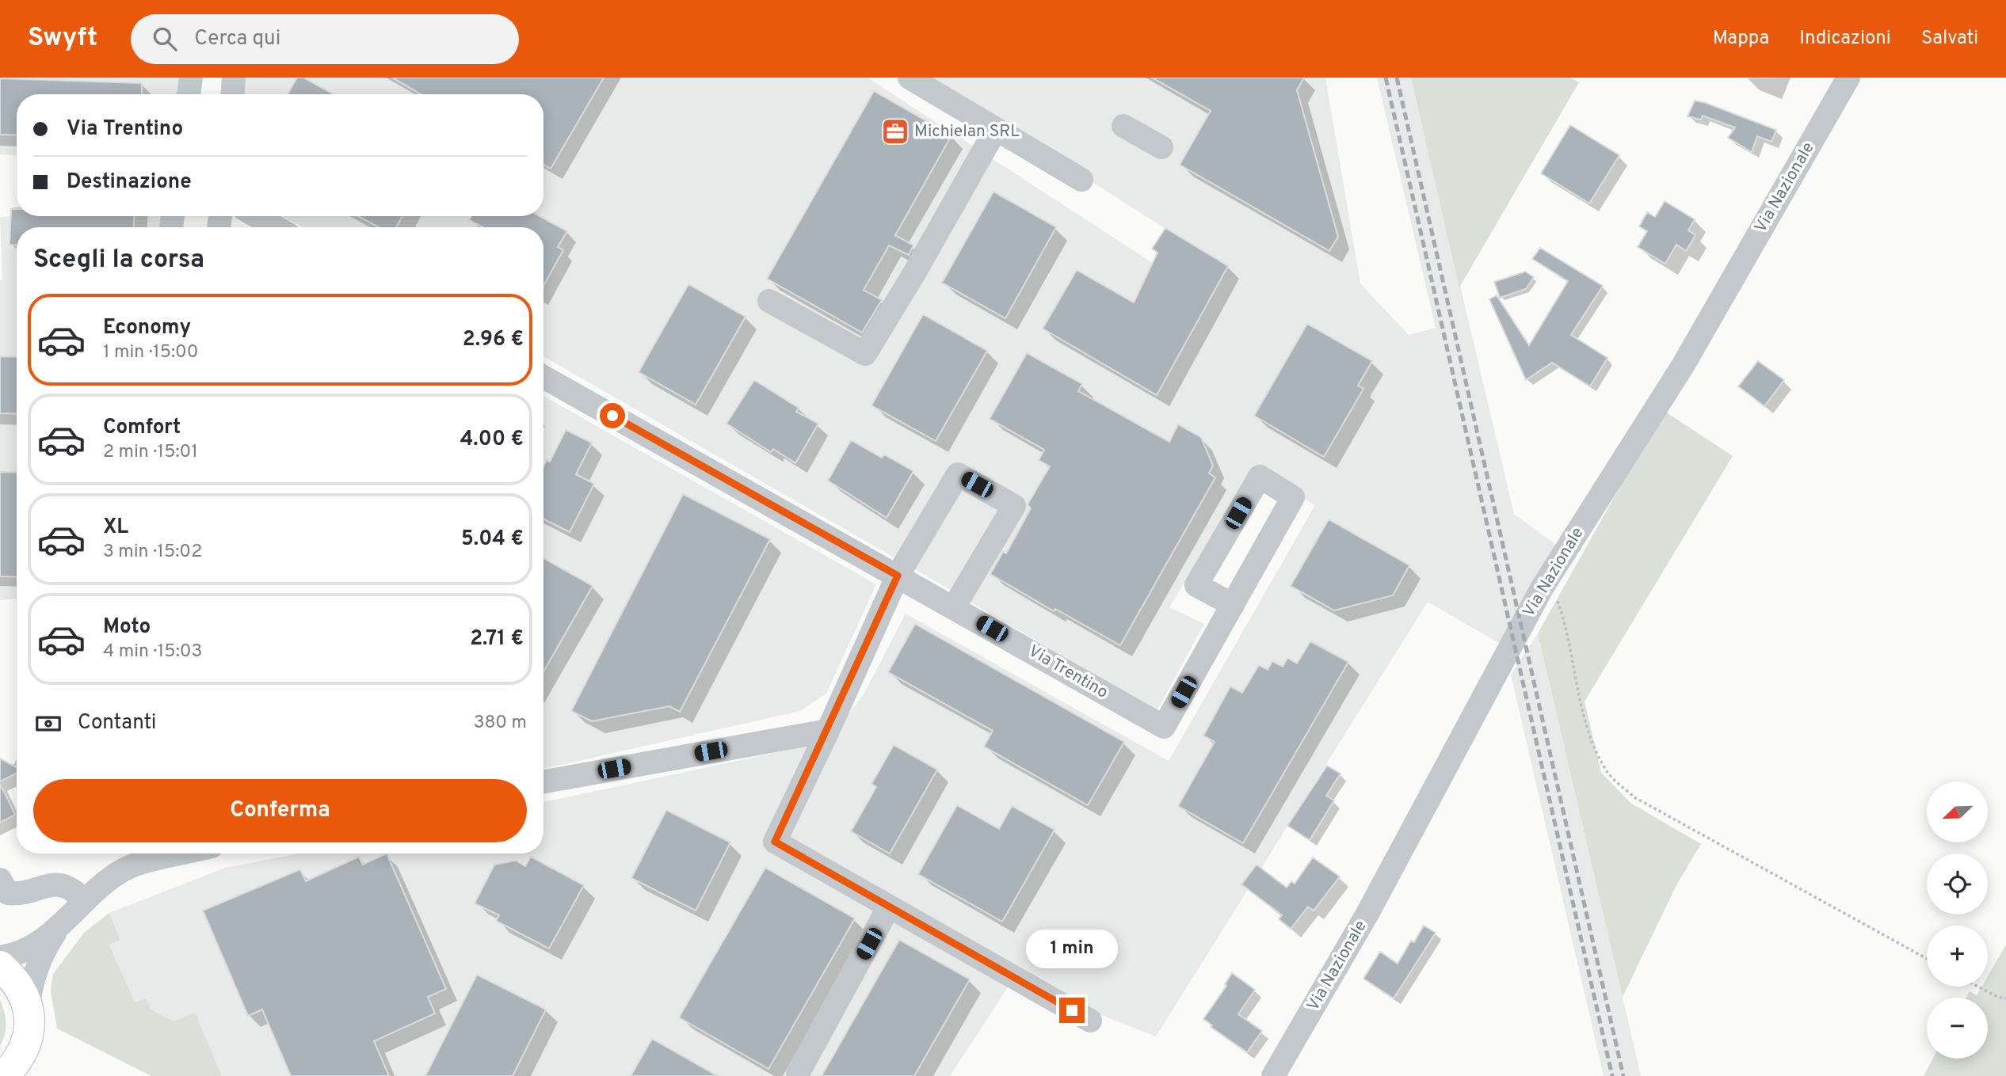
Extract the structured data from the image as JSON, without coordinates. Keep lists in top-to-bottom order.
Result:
{
  "streets": {
    "street": ["Via Nazionale", "Via Trentino"]
  },
  "places": {
    "office": ["Michielan SRL"]
  },
  "north": "bottom left",
  "page": {
    "header": "Swyft",
    "search": "Cerca qui",
    "nav": ["Mappa", "Indicazioni", "Salvati"],
    "banner": ["Via Trentino", "Destinazione"],
    "heading": "Scegli la corsa",
    "list": [
      {
        "name": "Economy",
        "note": "1 min · 15:00",
        "value": "2.96 €"
      },
      {
        "name": "Comfort",
        "note": "2 min · 15:01",
        "value": "4.00 €"
      },
      {
        "name": "XL",
        "note": "3 min · 15:02",
        "value": "5.04 €"
      },
      {
        "name": "Moto",
        "note": "4 min · 15:03",
        "value": "2.71 €"
      }
    ],
    "pay": ["Contanti", "380 m"],
    "buttons": "Conferma",
    "map_buttons": ["+", "−"],
    "bubble": "1 min"
  }
}
